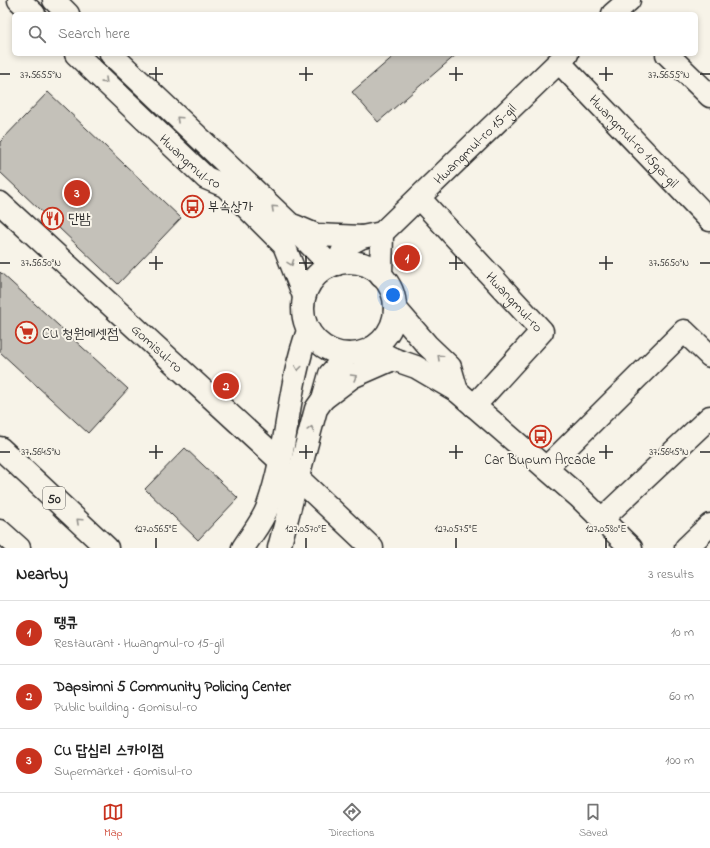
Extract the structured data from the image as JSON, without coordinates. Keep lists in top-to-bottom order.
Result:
{
  "streets": {
    "street": [
      "Hwangmul-ro 15ga-gil",
      "Hwangmul-ro 15-gil",
      "Hwangmul-ro",
      "Gomisul-ro",
      "50"
    ]
  },
  "crossings": [
    ["Hwangmul-ro 15ga-gil", "Hwangmul-ro 15-gil"],
    ["Hwangmul-ro 15-gil", "Hwangmul-ro"]
  ],
  "places": {
    "bus stop": ["부속상가", "Car Bupum Arcade"],
    "restaurant": ["단밤"],
    "supermarket": ["CU 청원에셋점"]
  },
  "page": {
    "search": "Search here",
    "pins": ["3", "1", "2"],
    "heading": ["Nearby", "3 results"],
    "list": [
      {
        "mark": "1",
        "name": "땡큐",
        "note": "Restaurant · Hwangmul-ro 15-gil",
        "value": "10 m"
      },
      {
        "mark": "2",
        "name": "Dapsimni 5 Community Policing Center",
        "note": "Public building · Gomisul-ro",
        "value": "60 m"
      },
      {
        "mark": "3",
        "name": "CU 답십리 스카이점",
        "note": "Supermarket · Gomisul-ro",
        "value": "100 m"
      }
    ],
    "nav": ["Map", "Directions", "Saved"]
  },
  "coordinates": [
    "37.5655°N",
    "37.5650°N",
    "37.5645°N",
    "127.0565°E",
    "127.0570°E",
    "127.0575°E",
    "127.0580°E"
  ]
}
